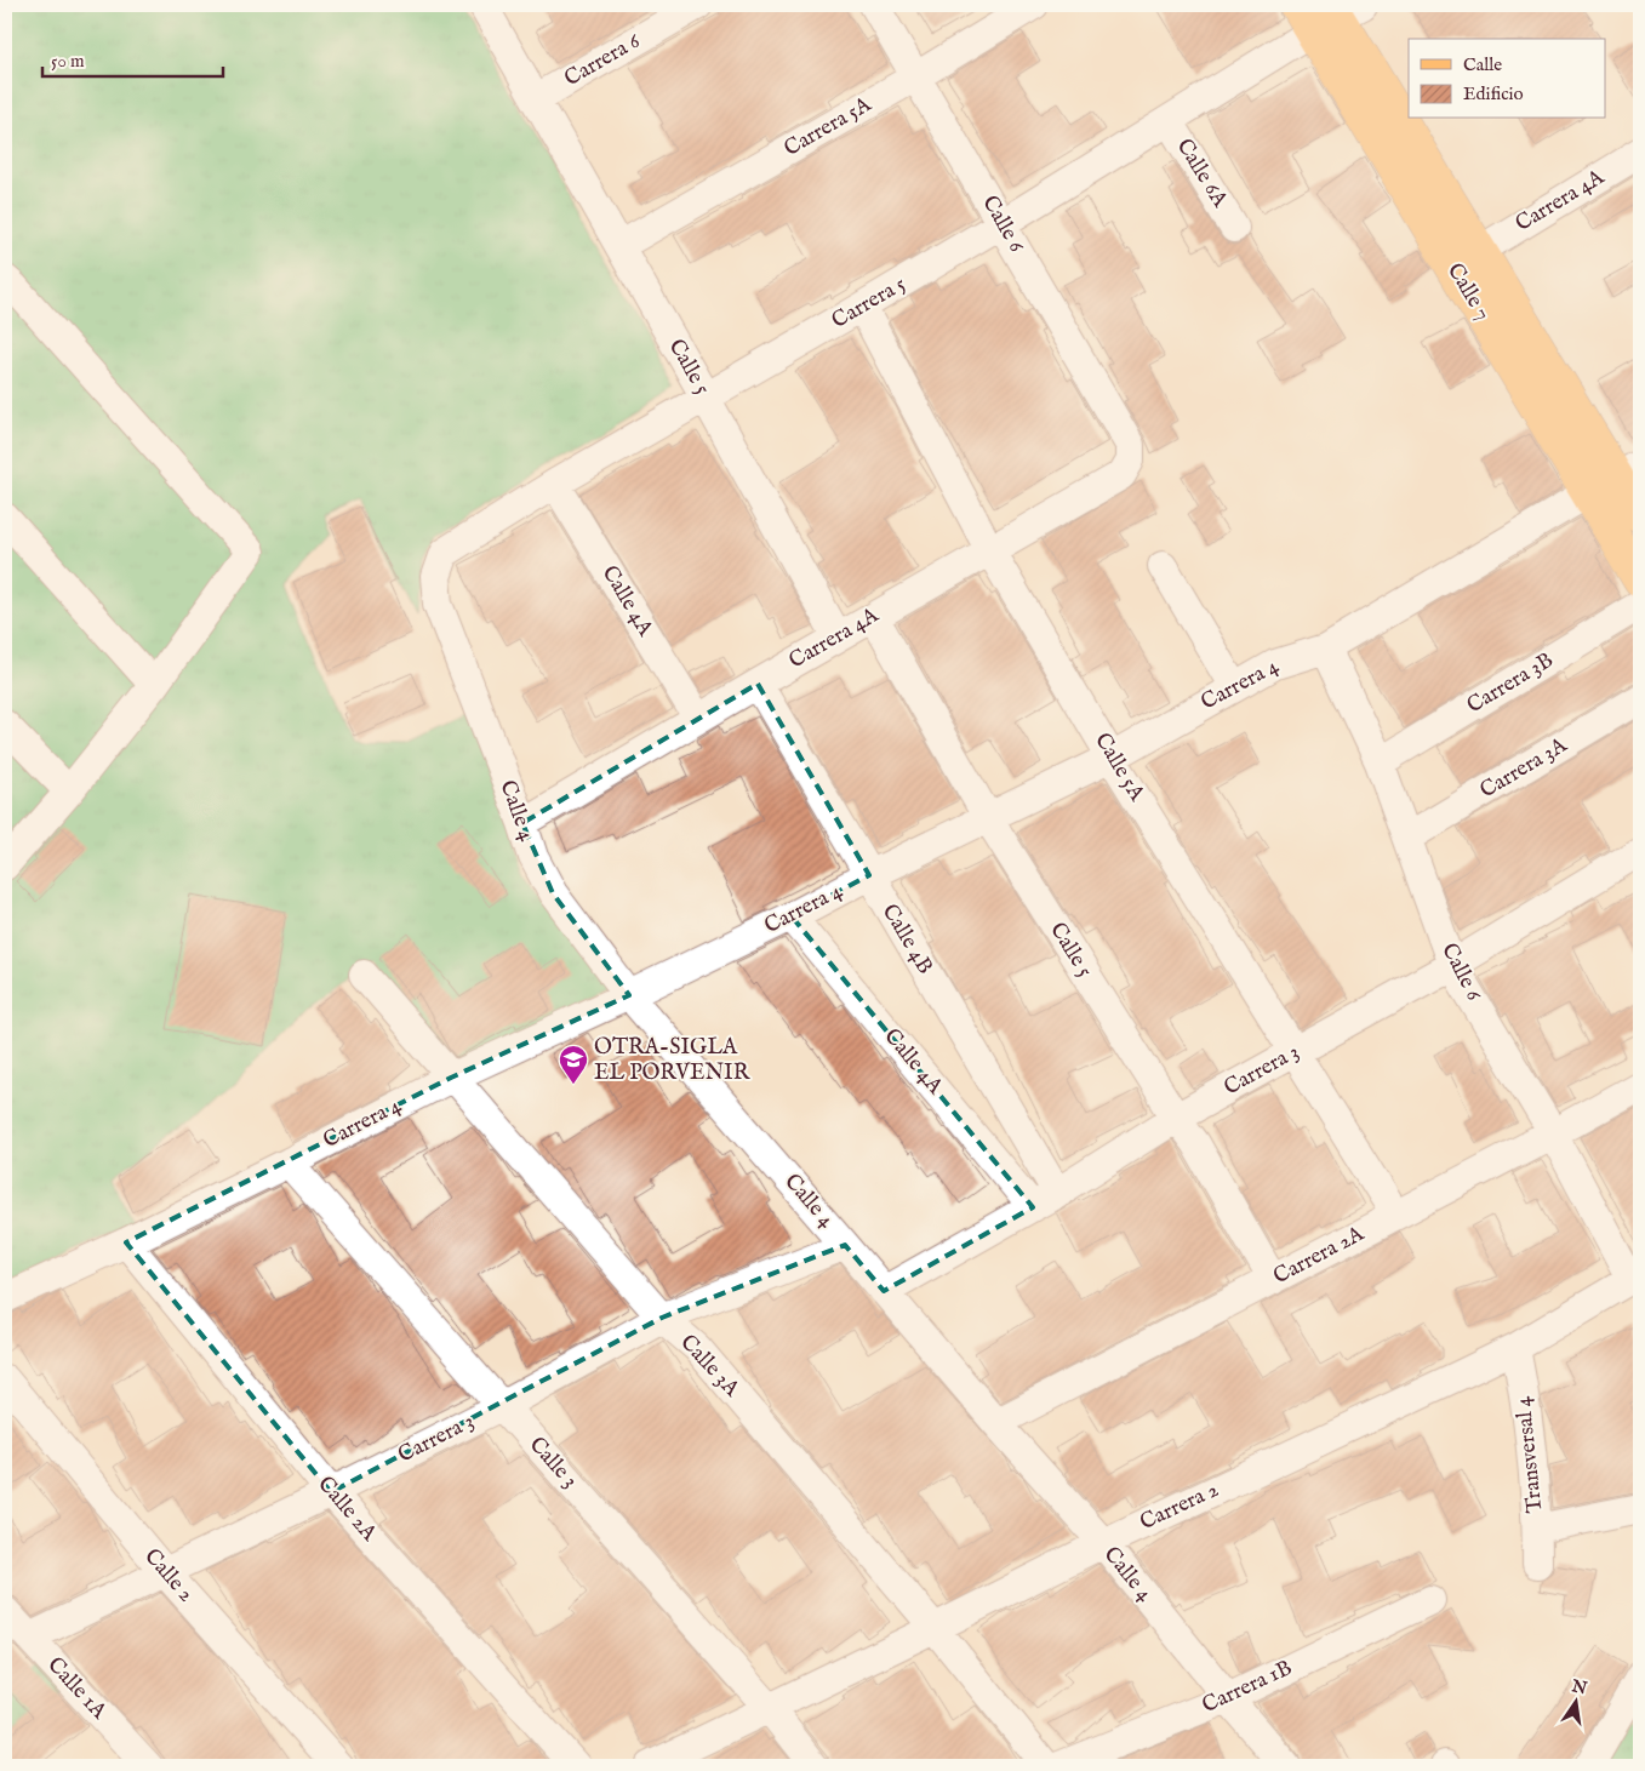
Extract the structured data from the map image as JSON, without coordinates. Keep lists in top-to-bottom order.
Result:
{
  "streets": {
    "main road": ["Calle 7"],
    "street": [
      "Carrera 6",
      "Carrera 5A",
      "Calle 6A",
      "Carrera 4A",
      "Calle 6",
      "Carrera 5",
      "Calle 5",
      "Calle 4A",
      "Carrera 3B",
      "Carrera 4",
      "Calle 5A",
      "Carrera 3A",
      "Calle 4",
      "Calle 4B",
      "Carrera 3",
      "Carrera 2A",
      "Calle 3A",
      "Transversal 4",
      "Calle 3",
      "Carrera 2",
      "Calle 2A",
      "Calle 2",
      "Carrera 1B",
      "Calle 1A"
    ]
  },
  "crossings": [
    ["Carrera 6", "Calle 5"],
    ["Carrera 5A", "Calle 6"],
    ["Carrera 5A", "Calle 5"],
    ["Calle 6A", "Carrera 5"],
    ["Carrera 4A", "Calle 6"],
    ["Carrera 4A", "Calle 7"],
    ["Carrera 4A", "Calle 5"],
    ["Carrera 4A", "Calle 4A"],
    ["Carrera 4A", "Calle 5A"],
    ["Carrera 4A", "Calle 4"],
    ["Carrera 4A", "Calle 4B"],
    ["Calle 6", "Carrera 5"],
    ["Calle 6", "Carrera 3B"],
    ["Calle 6", "Carrera 4"],
    ["Calle 6", "Carrera 3A"],
    ["Calle 6", "Carrera 3"],
    ["Calle 6", "Carrera 2A"],
    ["Calle 6", "Carrera 2"],
    ["Calle 7", "Carrera 5"],
    ["Calle 7", "Carrera 4"],
    ["Carrera 5", "Calle 5"],
    ["Carrera 5", "Calle 4A"],
    ["Carrera 5", "Calle 5A"],
    ["Carrera 5", "Calle 4"],
    ["Calle 5", "Carrera 4"],
    ["Calle 5", "Carrera 3"],
    ["Calle 5", "Carrera 2A"],
    ["Calle 4A", "Carrera 4"],
    ["Calle 4A", "Carrera 3"],
    ["Carrera 4", "Calle 5A"],
    ["Carrera 4", "Calle 4"],
    ["Carrera 4", "Calle 4B"],
    ["Carrera 4", "Calle 3A"],
    ["Carrera 4", "Calle 3"],
    ["Carrera 4", "Calle 2A"],
    ["Calle 5A", "Carrera 3"],
    ["Calle 5A", "Carrera 2A"],
    ["Calle 4", "Carrera 3"],
    ["Calle 4", "Carrera 2A"],
    ["Calle 4", "Carrera 2"],
    ["Calle 4", "Carrera 1B"],
    ["Calle 4B", "Carrera 3"],
    ["Carrera 3", "Calle 3A"],
    ["Carrera 3", "Calle 3"],
    ["Carrera 3", "Calle 2A"],
    ["Carrera 3", "Calle 2"],
    ["Carrera 3", "Calle 1A"],
    ["Calle 3A", "Carrera 2"],
    ["Transversal 4", "Carrera 2"],
    ["Calle 3", "Carrera 2"]
  ],
  "places": {
    "school or university": ["OTRA-SIGLA EL PORVENIR"]
  },
  "legend": ["Calle", "Edificio"],
  "scale_bar": "50 m",
  "north": "top"
}
